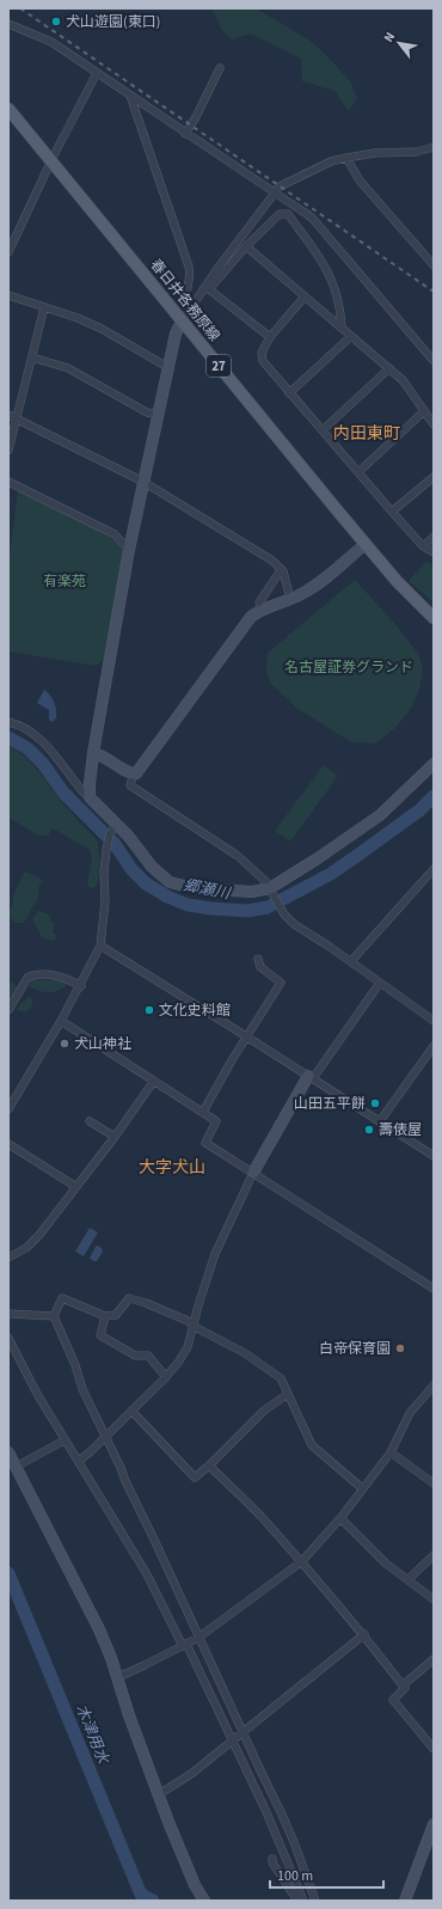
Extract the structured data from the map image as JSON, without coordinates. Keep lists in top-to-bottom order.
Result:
{
  "streets": {
    "main road": ["春日井各務原線", "27"]
  },
  "districts": ["内田東町", "大字犬山"],
  "water": ["郷瀬川", "木津用水"],
  "parks": ["有楽苑", "名古屋証券グランド"],
  "places": [
    "犬山遊園(東口)",
    "文化史料館",
    "犬山神社",
    "山田五平餅",
    "壽俵屋",
    "白帝保育園"
  ],
  "scale_bar": "100 m",
  "north": "top left"
}
